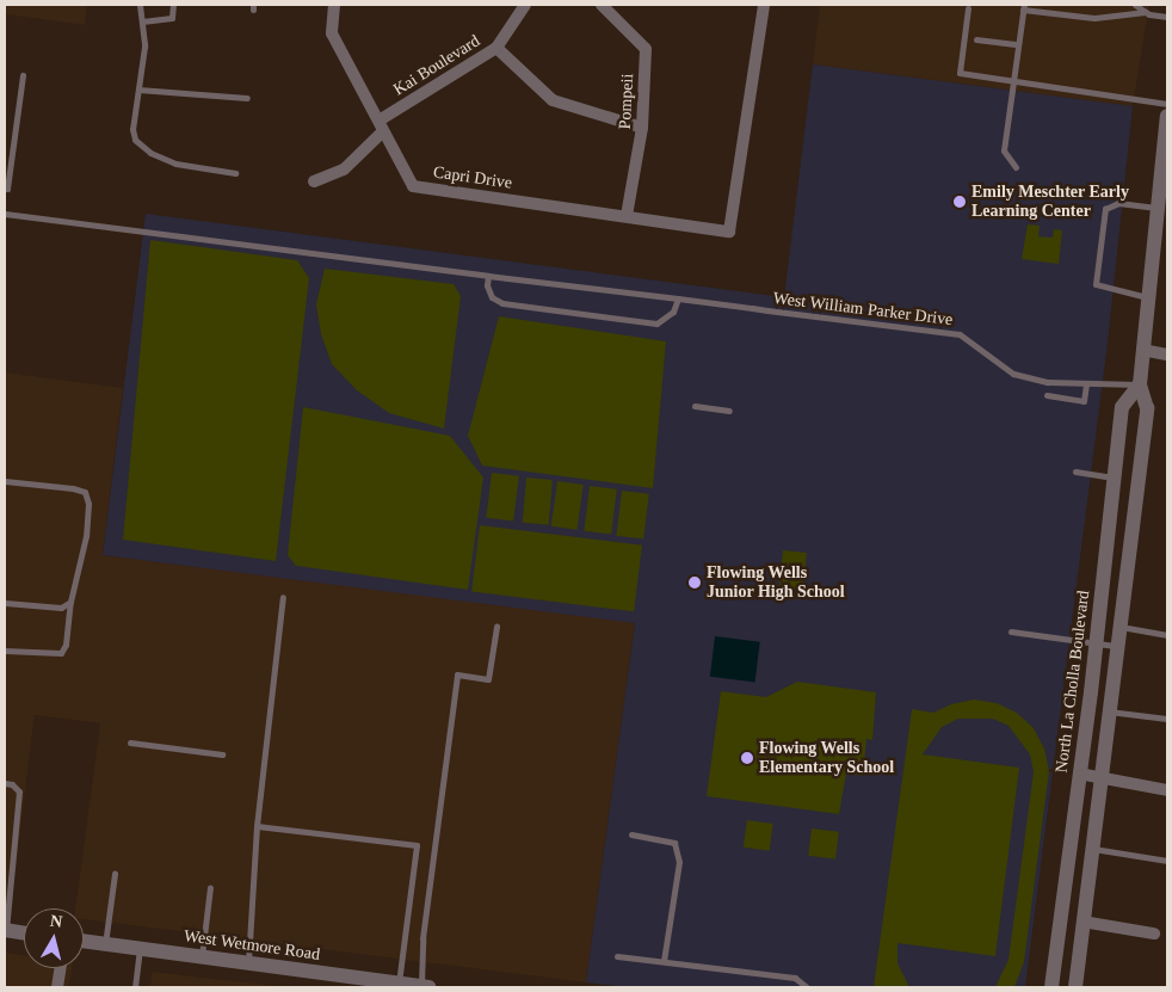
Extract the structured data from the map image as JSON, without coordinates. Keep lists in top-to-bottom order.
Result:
{
  "streets": {
    "street": [
      "Kai Boulevard",
      "Pompeii",
      "Capri Drive",
      "North La Cholla Boulevard",
      "West Wetmore Road"
    ],
    "lane": ["West William Parker Drive"]
  },
  "crossings": [
    ["Kai Boulevard", "Capri Drive"],
    ["Pompeii", "Capri Drive"],
    ["West William Parker Drive", "North La Cholla Boulevard"]
  ],
  "places": ["Emily Meschter Early Learning Center", "Flowing Wells Junior High School", "Flowing Wells Elementary School"],
  "north": "top"
}
